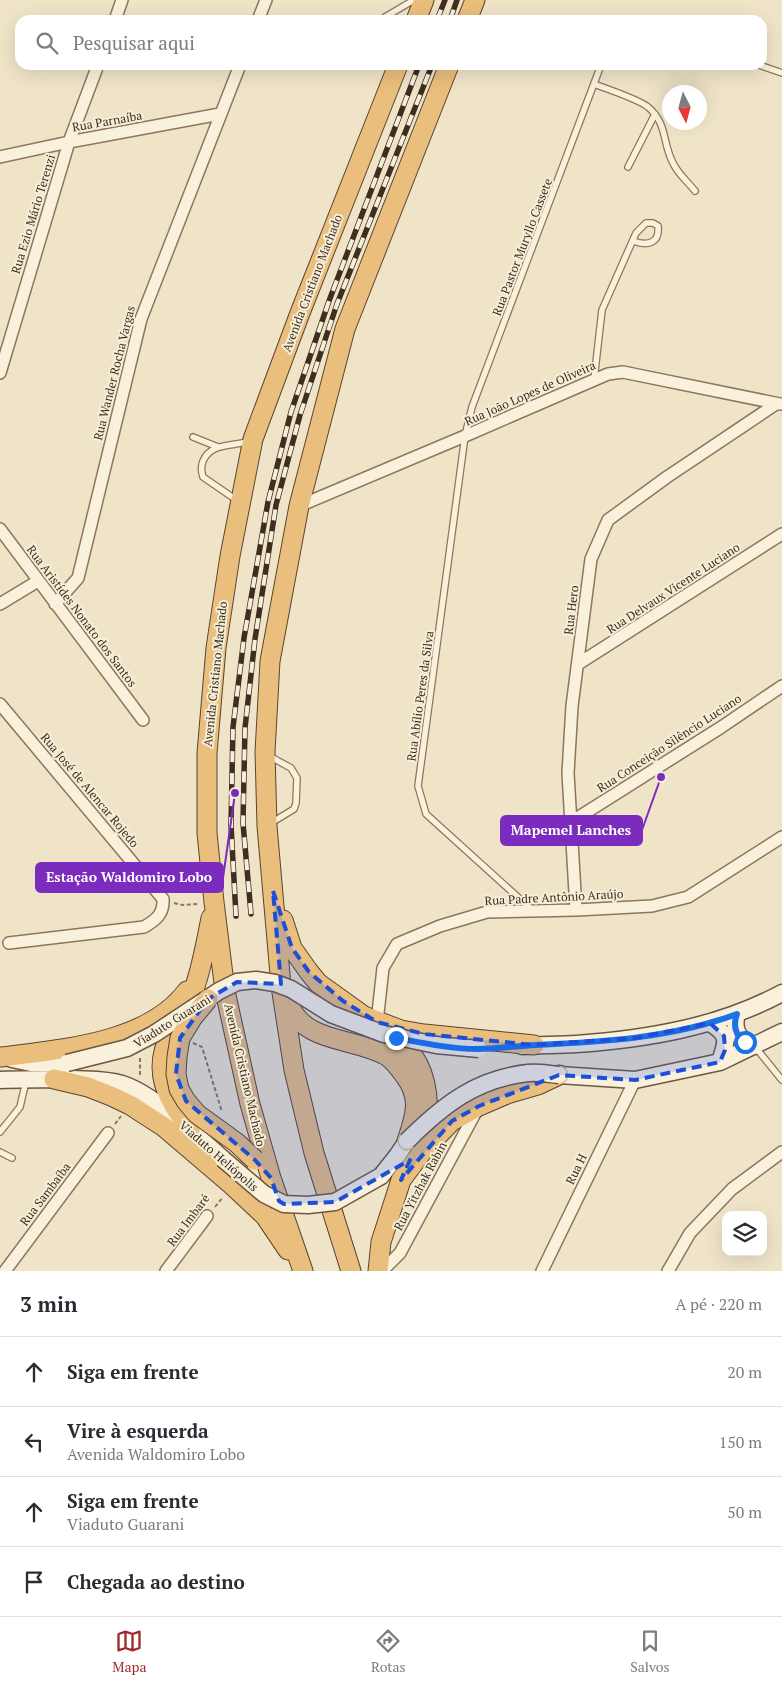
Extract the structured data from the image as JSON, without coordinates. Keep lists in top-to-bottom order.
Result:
{
  "streets": {
    "highway": ["Avenida Cristiano Machado"],
    "main road": ["Viaduto Guarani", "Viaduto Heliópolis"],
    "street": [
      "Rua Parnaíba",
      "Rua Ezio Mário Terenzi",
      "Rua Wander Rocha Vargas",
      "Rua João Lopes de Oliveira",
      "Rua Delvaux Vicente Luciano",
      "Rua Hero",
      "Rua Aristídes Nonato dos Santos",
      "Rua Conceição Silêncio Luciano",
      "Rua José de Alencar Rojedo",
      "Rua Padre Antônio Araújo",
      "Rua H",
      "Rua Yitzhak Rabin",
      "Rua Sambaíba",
      "Rua Imbaré"
    ],
    "lane": ["Rua Pastor Muryllo Cassete", "Rua Abílio Peres da Silva"]
  },
  "crossings": [
    ["Rua Parnaíba", "Rua Ezio Mário Terenzi"],
    ["Rua Parnaíba", "Rua Wander Rocha Vargas"],
    ["Rua Pastor Muryllo Cassete", "Rua João Lopes de Oliveira"],
    ["Rua Pastor Muryllo Cassete", "Rua Abílio Peres da Silva"],
    ["Rua Wander Rocha Vargas", "Rua Aristídes Nonato dos Santos"],
    ["Rua João Lopes de Oliveira", "Rua Hero"],
    ["Rua João Lopes de Oliveira", "Rua Abílio Peres da Silva"],
    ["Rua Delvaux Vicente Luciano", "Rua Hero"],
    ["Rua Hero", "Rua Conceição Silêncio Luciano"],
    ["Rua Hero", "Rua Padre Antônio Araújo"],
    ["Rua Abílio Peres da Silva", "Rua Padre Antônio Araújo"],
    ["Rua Padre Antônio Araújo", "Viaduto Guarani"],
    ["Viaduto Heliópolis", "Rua H"]
  ],
  "places": ["Mapemel Lanches", "Estação Waldomiro Lobo"],
  "north": "bottom",
  "page": {
    "search": "Pesquisar aqui",
    "heading": ["3 min", "A pé · 220 m"],
    "list": [
      ["Siga em frente", "20 m"],
      ["Vire à esquerda", "Avenida Waldomiro Lobo", "150 m"],
      ["Siga em frente", "Viaduto Guarani", "50 m"],
      "Chegada ao destino"
    ],
    "nav": ["Mapa", "Rotas", "Salvos"]
  }
}
